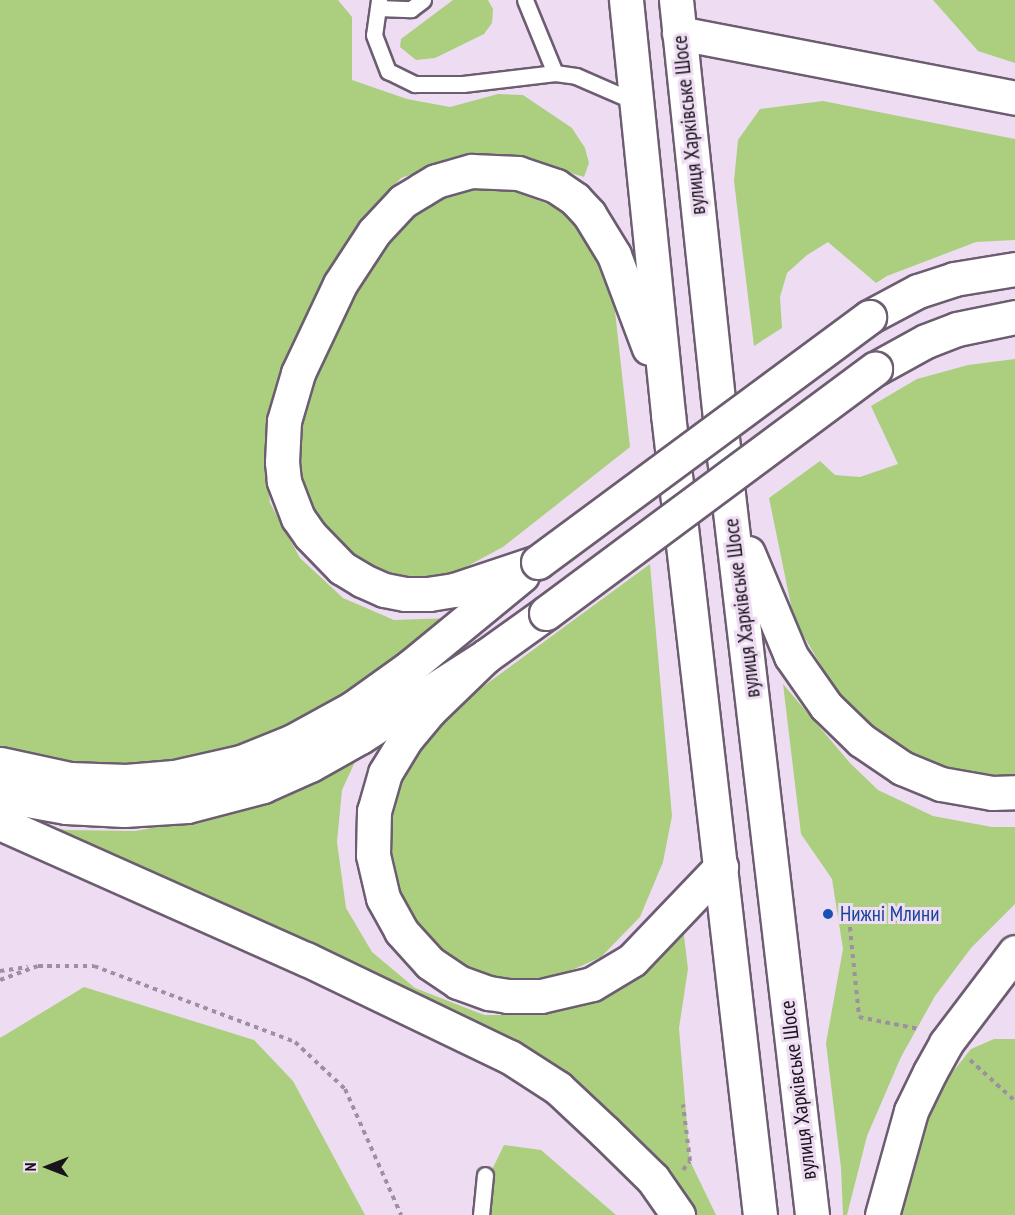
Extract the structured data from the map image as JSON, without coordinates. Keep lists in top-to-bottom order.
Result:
{
  "streets": {
    "highway": ["вулиця Харківське Шосе"]
  },
  "places": ["Нижні Млини"],
  "north": "left"
}
